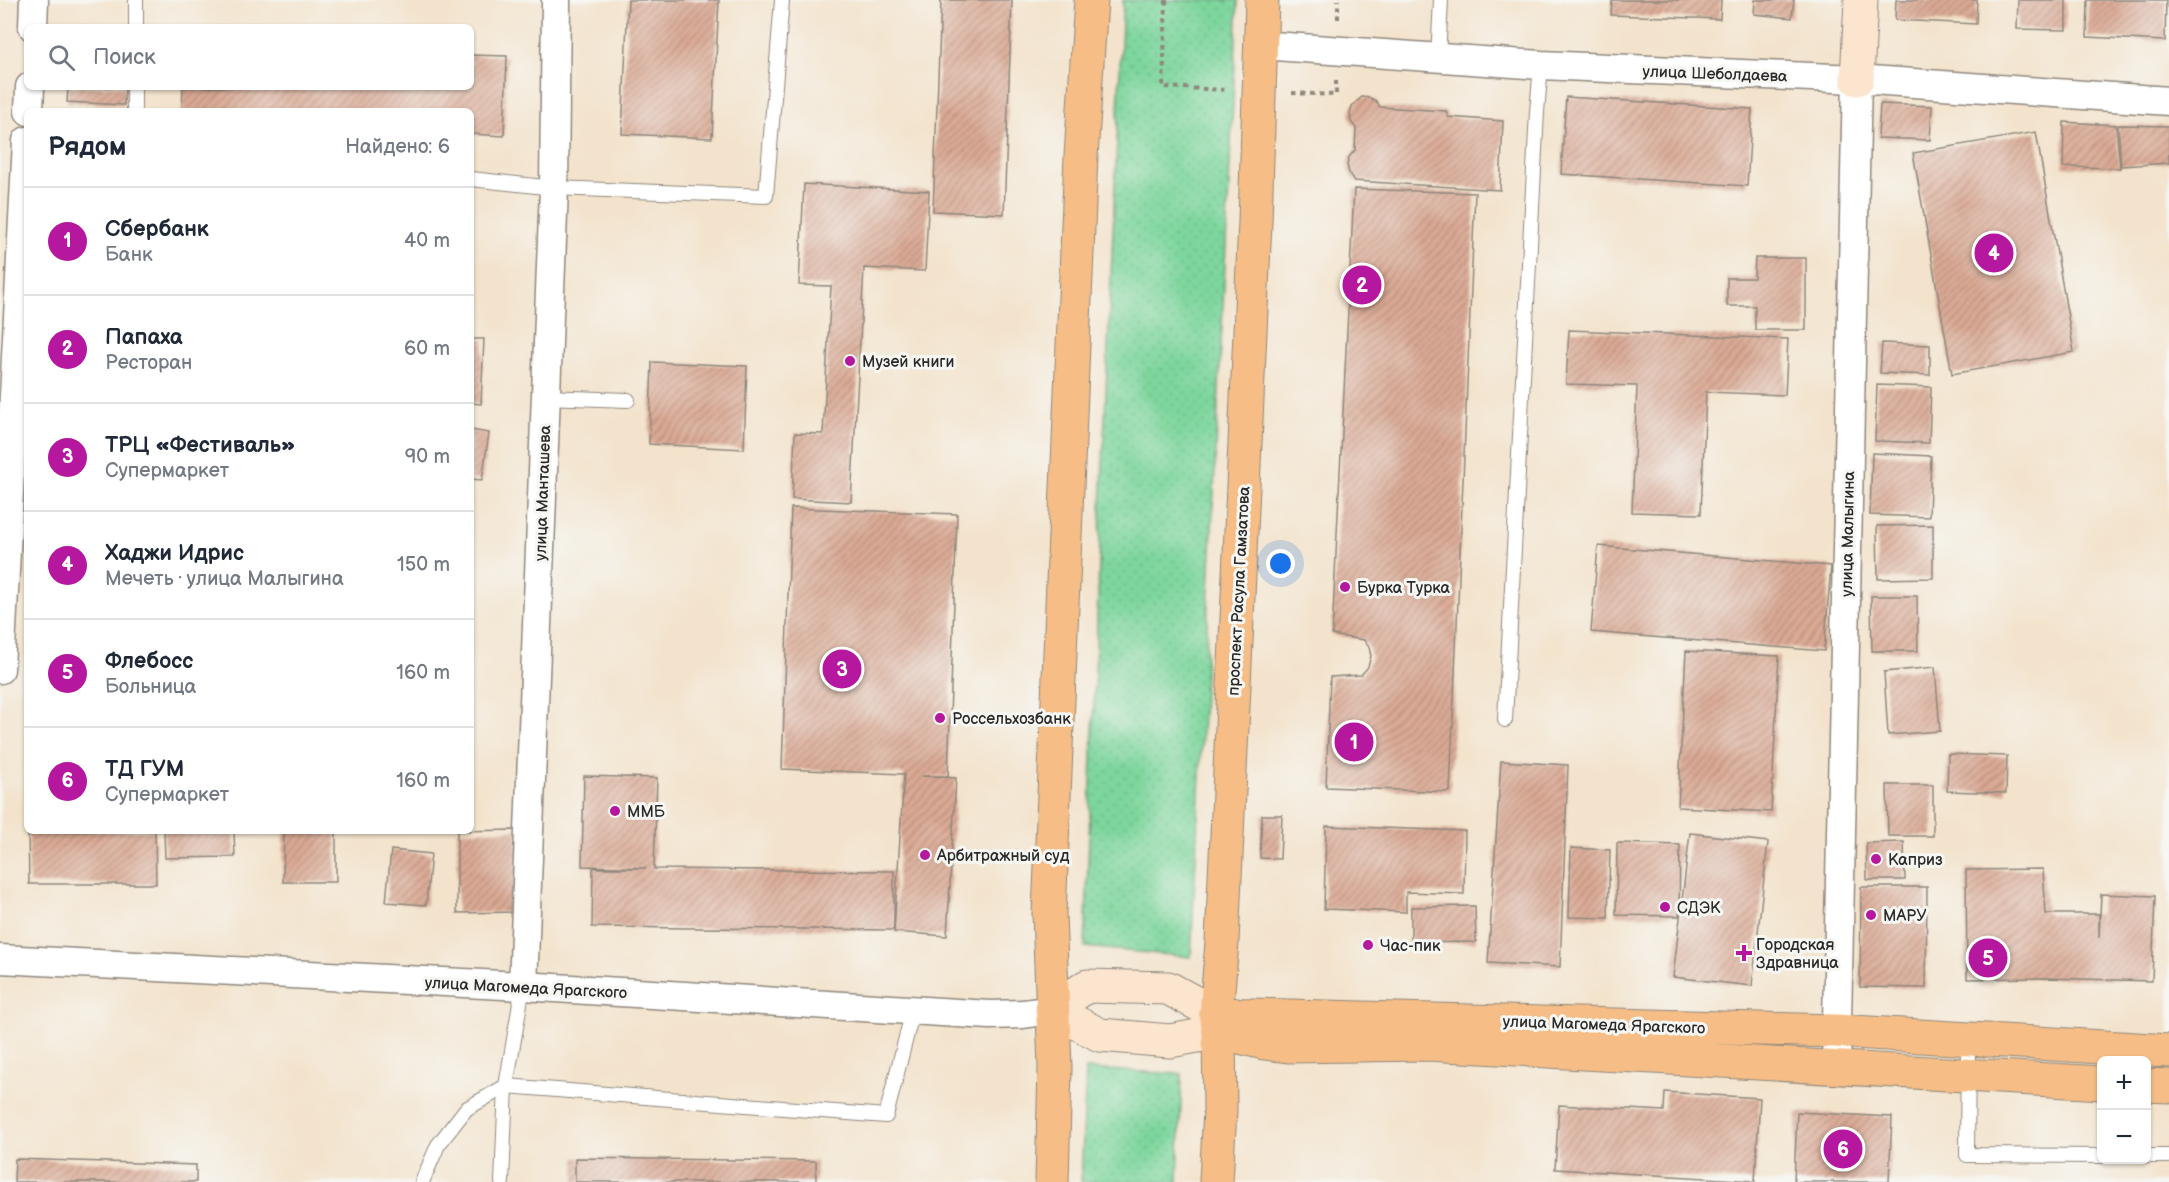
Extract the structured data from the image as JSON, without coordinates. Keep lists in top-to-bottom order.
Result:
{
  "streets": {
    "main road": ["улица Малыгина", "проспект Расула Гамзатова", "улица Магомеда Ярагского"],
    "street": ["улица Шеболдаева", "улица Манташева"]
  },
  "crossings": [
    ["улица Шеболдаева", "улица Малыгина"],
    ["улица Шеболдаева", "проспект Расула Гамзатова"],
    ["улица Манташева", "улица Магомеда Ярагского"],
    ["улица Малыгина", "улица Магомеда Ярагского"],
    ["проспект Расула Гамзатова", "улица Магомеда Ярагского"]
  ],
  "places": {
    "other": [
      "Музей книги",
      "Бурка Турка",
      "Россельхозбанк",
      "ММБ",
      "Арбитражный суд",
      "Каприз",
      "СДЭК",
      "МАРУ",
      "Час-пик"
    ],
    "health": ["Городская Здравница"]
  },
  "page": {
    "search": "Поиск",
    "heading": ["Рядом", "Найдено: 6"],
    "list": [
      {
        "mark": "1",
        "name": "Сбербанк",
        "note": "Банк",
        "value": "40 m"
      },
      {
        "mark": "2",
        "name": "Папаха",
        "note": "Ресторан",
        "value": "60 m"
      },
      {
        "mark": "3",
        "name": "ТРЦ «Фестиваль»",
        "note": "Супермаркет",
        "value": "90 m"
      },
      {
        "mark": "4",
        "name": "Хаджи Идрис",
        "note": "Мечеть · улица Малыгина",
        "value": "150 m"
      },
      {
        "mark": "5",
        "name": "Флебосс",
        "note": "Больница",
        "value": "160 m"
      },
      {
        "mark": "6",
        "name": "ТД ГУМ",
        "note": "Супермаркет",
        "value": "160 m"
      }
    ],
    "pins": [
      "4",
      "2",
      "3",
      "1",
      "5",
      "6"
    ],
    "map_buttons": ["+", "−"]
  }
}
